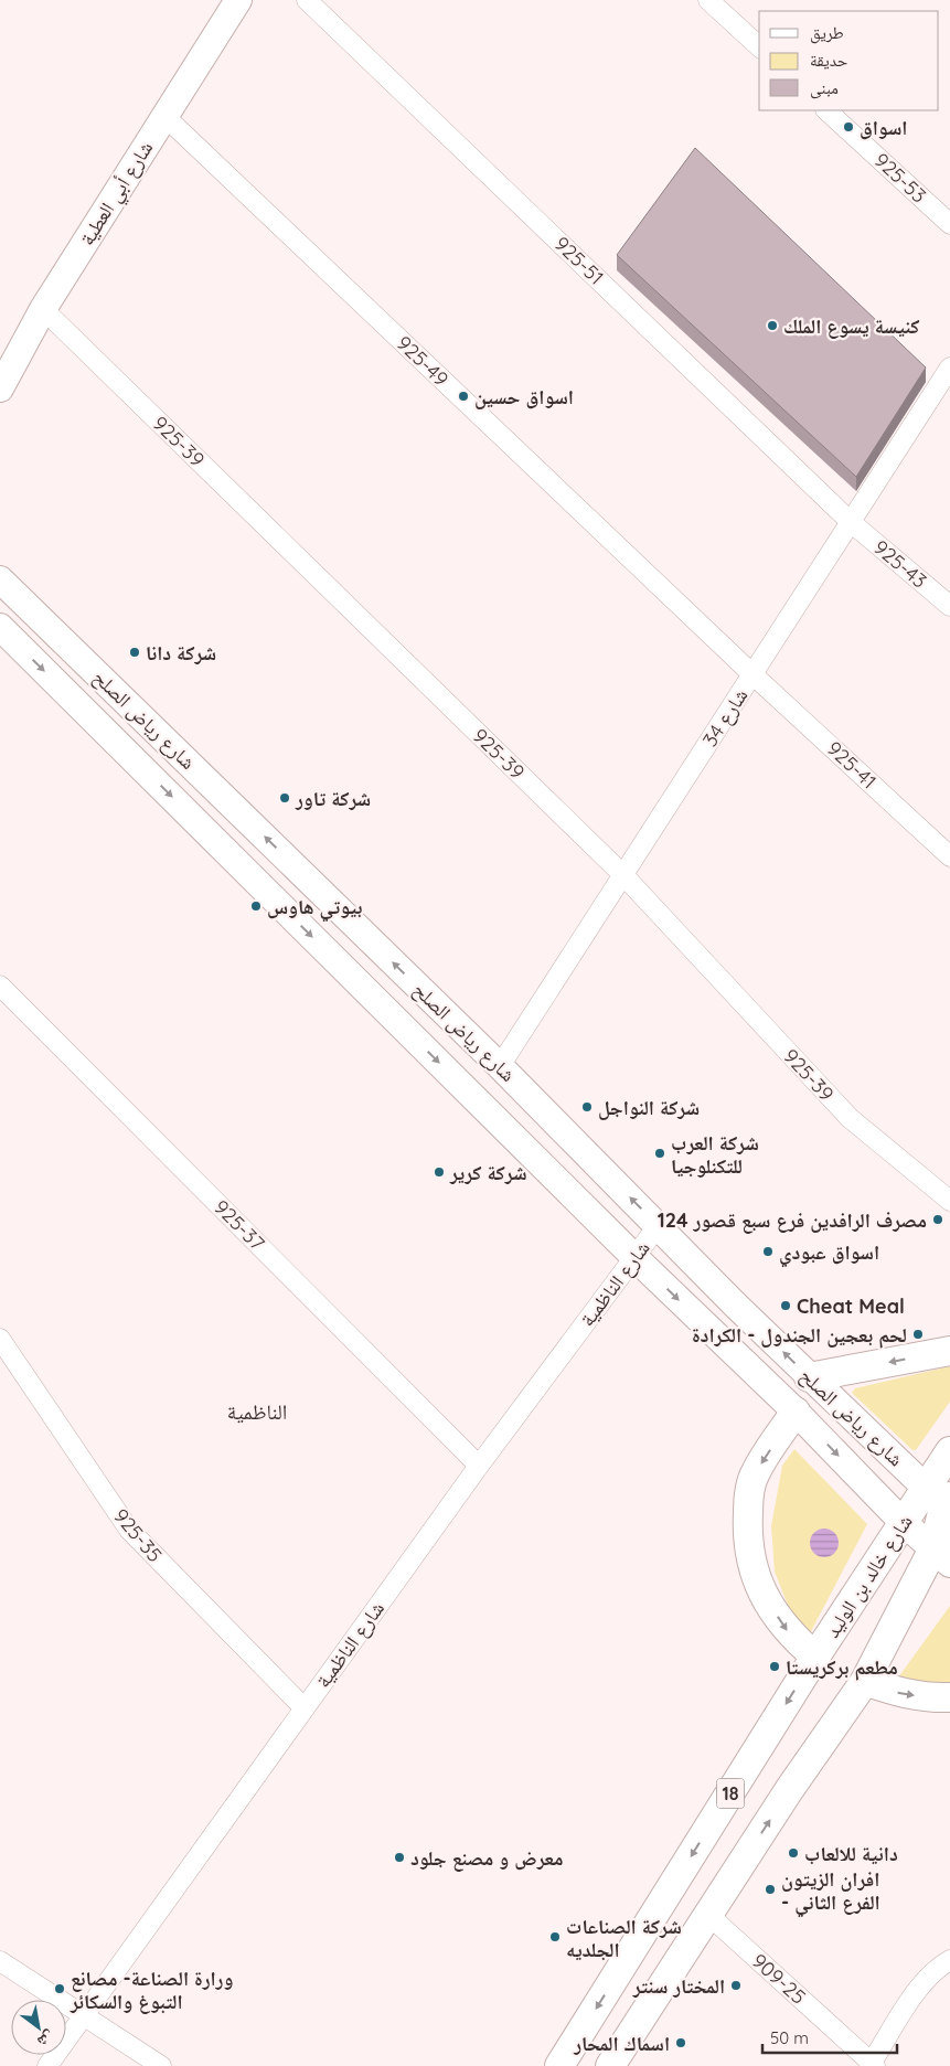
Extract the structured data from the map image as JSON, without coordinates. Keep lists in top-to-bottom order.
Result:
{
  "streets": {
    "main road": ["شارع خالد بن الوليد", "18"],
    "street": [
      "925-53",
      "شارع أبي العطية",
      "925-51",
      "925-49",
      "925-39",
      "925-43",
      "شارع 34",
      "شارع رياض الصلح",
      "925-41",
      "925-37",
      "شارع الناظمية",
      "925-35",
      "909-25"
    ]
  },
  "crossings": [
    ["شارع أبي العطية", "925-49"],
    ["شارع أبي العطية", "925-39"],
    ["925-51", "925-43"],
    ["925-51", "شارع 34"],
    ["925-49", "شارع 34"],
    ["925-49", "925-41"],
    ["925-39", "شارع 34"],
    ["925-43", "شارع 34"],
    ["شارع 34", "شارع رياض الصلح"],
    ["شارع 34", "925-41"],
    ["شارع رياض الصلح", "شارع الناظمية"],
    ["شارع رياض الصلح", "شارع خالد بن الوليد"],
    ["925-37", "شارع الناظمية"],
    ["شارع الناظمية", "925-35"],
    ["18", "909-25"]
  ],
  "districts": ["الناظمية"],
  "places": [
    "اسواق",
    "كنيسة يسوع الملك",
    "اسواق حسين",
    "شركة دانا",
    "شركة تاور",
    "بيوتي هاوس",
    "شركة النواجل",
    "شركة العرب للتكنلوجيا",
    "شركة كرير",
    "مصرف الرافدين فرع سبع قصور 124",
    "اسواق عبودي",
    "Cheat Meal",
    "لحم بعجين الجندول - الكرادة",
    "مطعم بركريستا",
    "دانية للالعاب",
    "معرض و مصنع جلود",
    "افران الزيتون - الفرع الثاني",
    "شركة الصناعات الجلديه",
    "المختار سنتر",
    "ورارة الصناعة- مصانع التبوغ والسكائر",
    "اسماك المحار"
  ],
  "legend": ["طريق", "حديقة", "مبنى"],
  "scale_bar": "50 m",
  "north": "bottom right"
}
